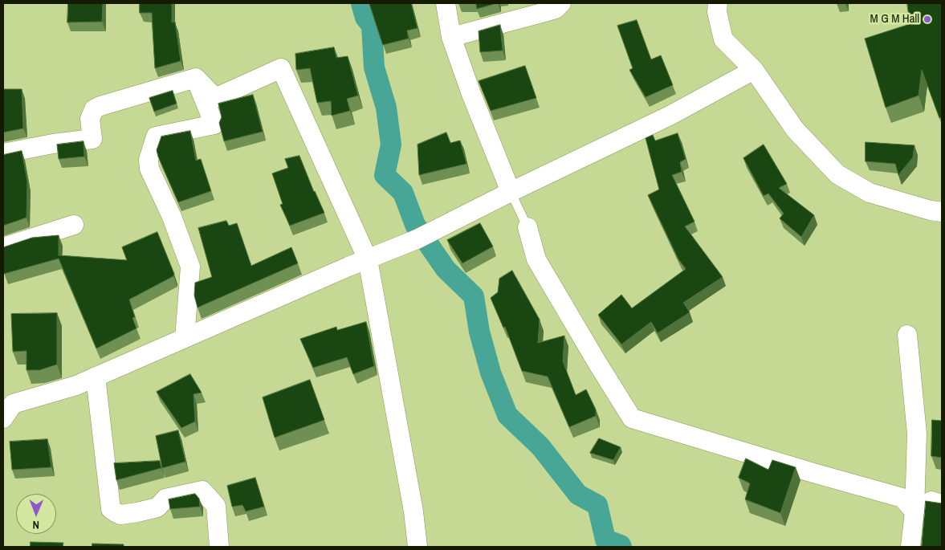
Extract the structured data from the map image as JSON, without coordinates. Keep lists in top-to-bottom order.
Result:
{
  "places": ["M G M Hall"],
  "north": "bottom"
}
